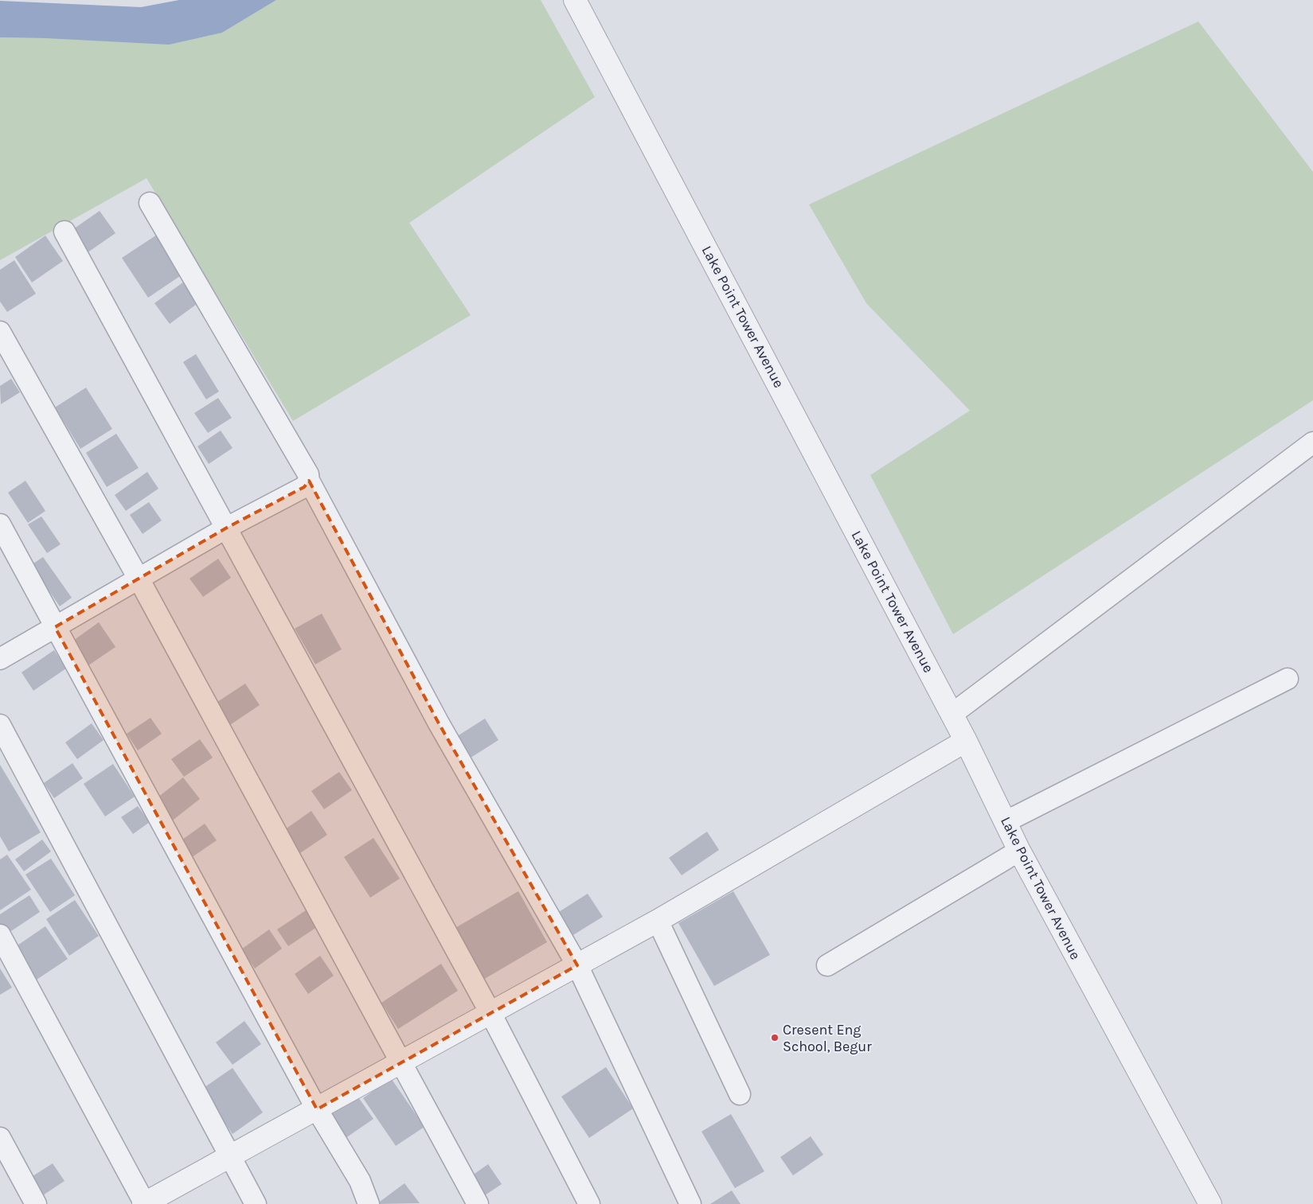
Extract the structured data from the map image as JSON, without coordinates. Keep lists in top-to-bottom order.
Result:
{
  "streets": {
    "street": ["Lake Point Tower Avenue"]
  },
  "places": ["Cresent Eng School, Begur"]
}
